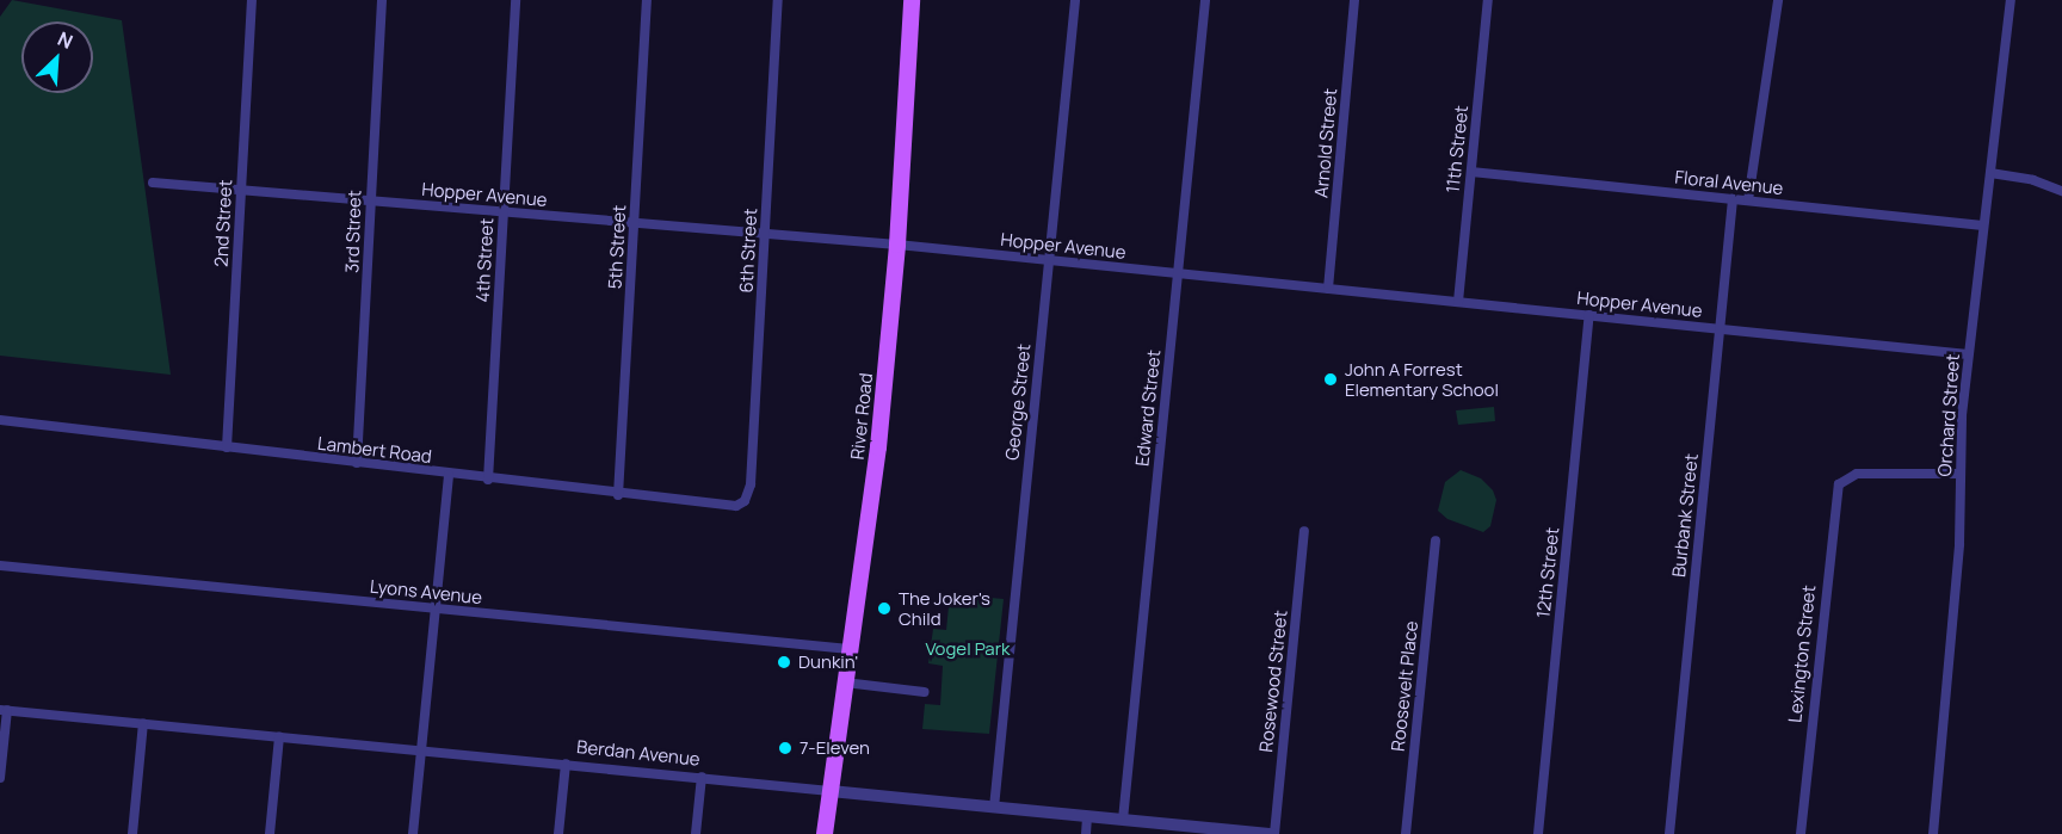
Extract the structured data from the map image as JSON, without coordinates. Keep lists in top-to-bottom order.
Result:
{
  "streets": {
    "main road": ["River Road"],
    "street": [
      "Arnold Street",
      "11th Street",
      "Floral Avenue",
      "Hopper Avenue",
      "2nd Street",
      "3rd Street",
      "5th Street",
      "6th Street",
      "4th Street",
      "George Street",
      "Edward Street",
      "Orchard Street",
      "Lambert Road",
      "Burbank Street",
      "12th Street",
      "Lyons Avenue",
      "Lexington Street",
      "Rosewood Street",
      "Roosevelt Place",
      "Berdan Avenue"
    ]
  },
  "crossings": [
    ["Arnold Street", "Hopper Avenue"],
    ["11th Street", "Floral Avenue"],
    ["11th Street", "Hopper Avenue"],
    ["Floral Avenue", "Orchard Street"],
    ["Floral Avenue", "Burbank Street"],
    ["Hopper Avenue", "2nd Street"],
    ["Hopper Avenue", "3rd Street"],
    ["Hopper Avenue", "5th Street"],
    ["Hopper Avenue", "6th Street"],
    ["Hopper Avenue", "4th Street"],
    ["Hopper Avenue", "George Street"],
    ["Hopper Avenue", "Edward Street"],
    ["Hopper Avenue", "Orchard Street"],
    ["Hopper Avenue", "River Road"],
    ["Hopper Avenue", "Burbank Street"],
    ["Hopper Avenue", "12th Street"],
    ["2nd Street", "Lambert Road"],
    ["3rd Street", "Lambert Road"],
    ["5th Street", "Lambert Road"],
    ["6th Street", "Lambert Road"],
    ["4th Street", "Lambert Road"],
    ["George Street", "Berdan Avenue"],
    ["Edward Street", "Berdan Avenue"],
    ["Orchard Street", "Lexington Street"],
    ["River Road", "Lyons Avenue"],
    ["River Road", "Berdan Avenue"],
    ["Rosewood Street", "Berdan Avenue"]
  ],
  "parks": ["Vogel Park"],
  "places": [
    "John A Forrest Elementary School",
    "The Joker's Child",
    "Dunkin'",
    "7-Eleven"
  ],
  "north": "top right"
}
